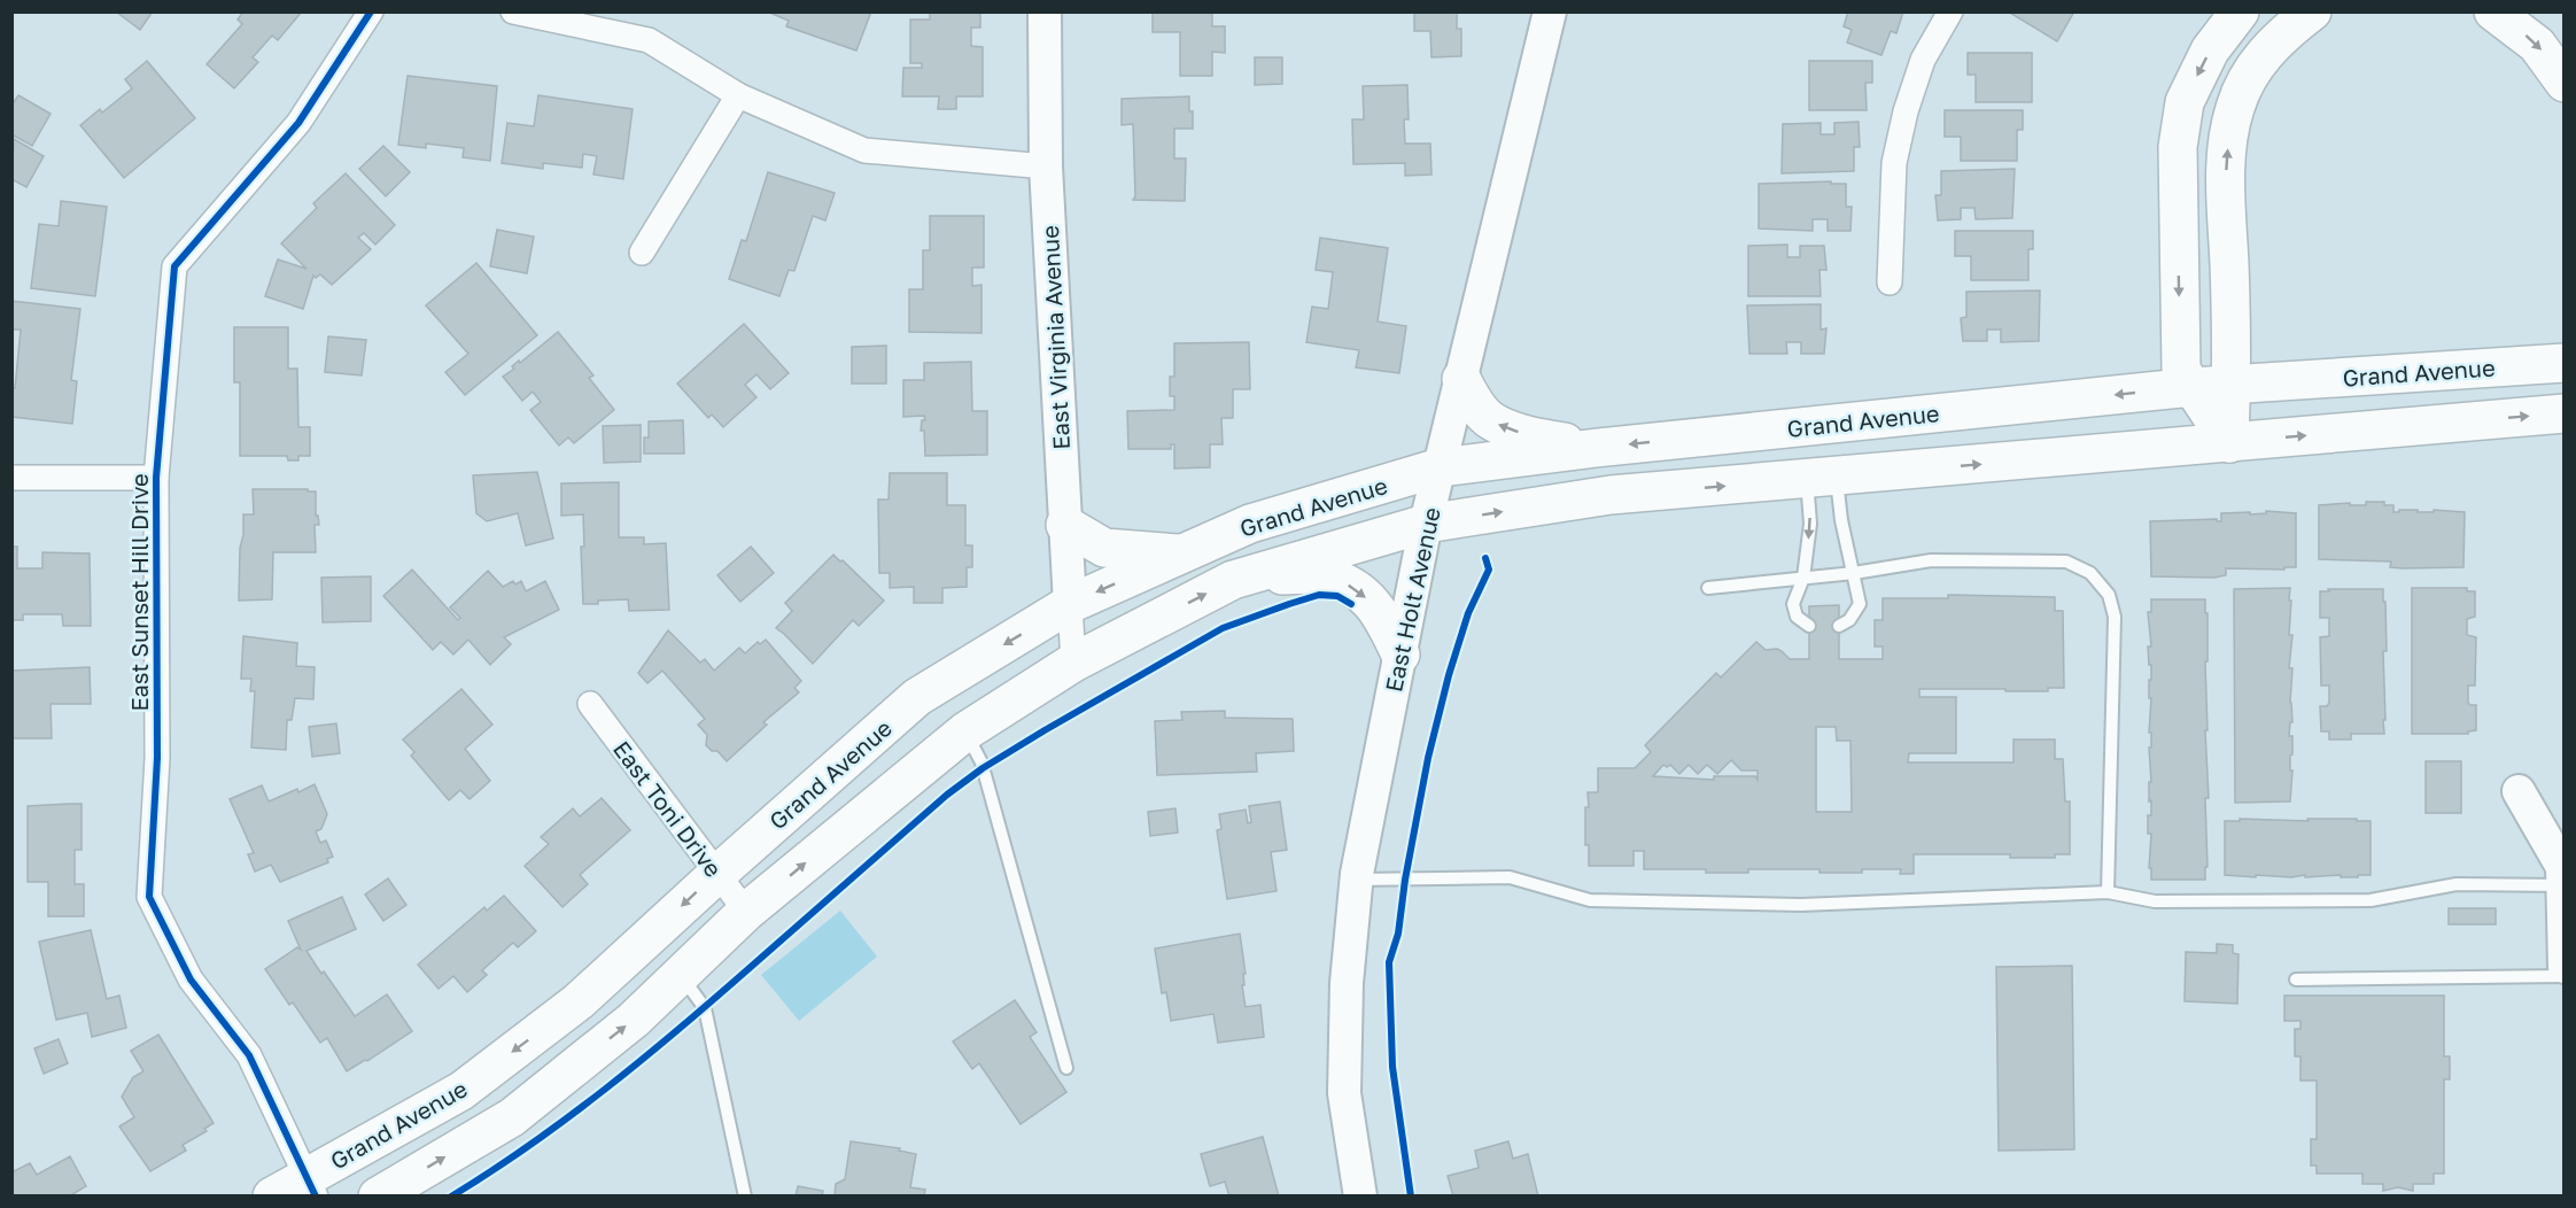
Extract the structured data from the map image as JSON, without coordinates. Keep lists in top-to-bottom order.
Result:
{
  "streets": {
    "main road": ["Grand Avenue"],
    "street": [
      "East Virginia Avenue",
      "East Sunset Hill Drive",
      "East Holt Avenue",
      "East Toni Drive"
    ]
  },
  "crossings": [
    ["East Virginia Avenue", "Grand Avenue"],
    ["Grand Avenue", "East Sunset Hill Drive"],
    ["Grand Avenue", "East Holt Avenue"],
    ["Grand Avenue", "East Toni Drive"]
  ]
}
